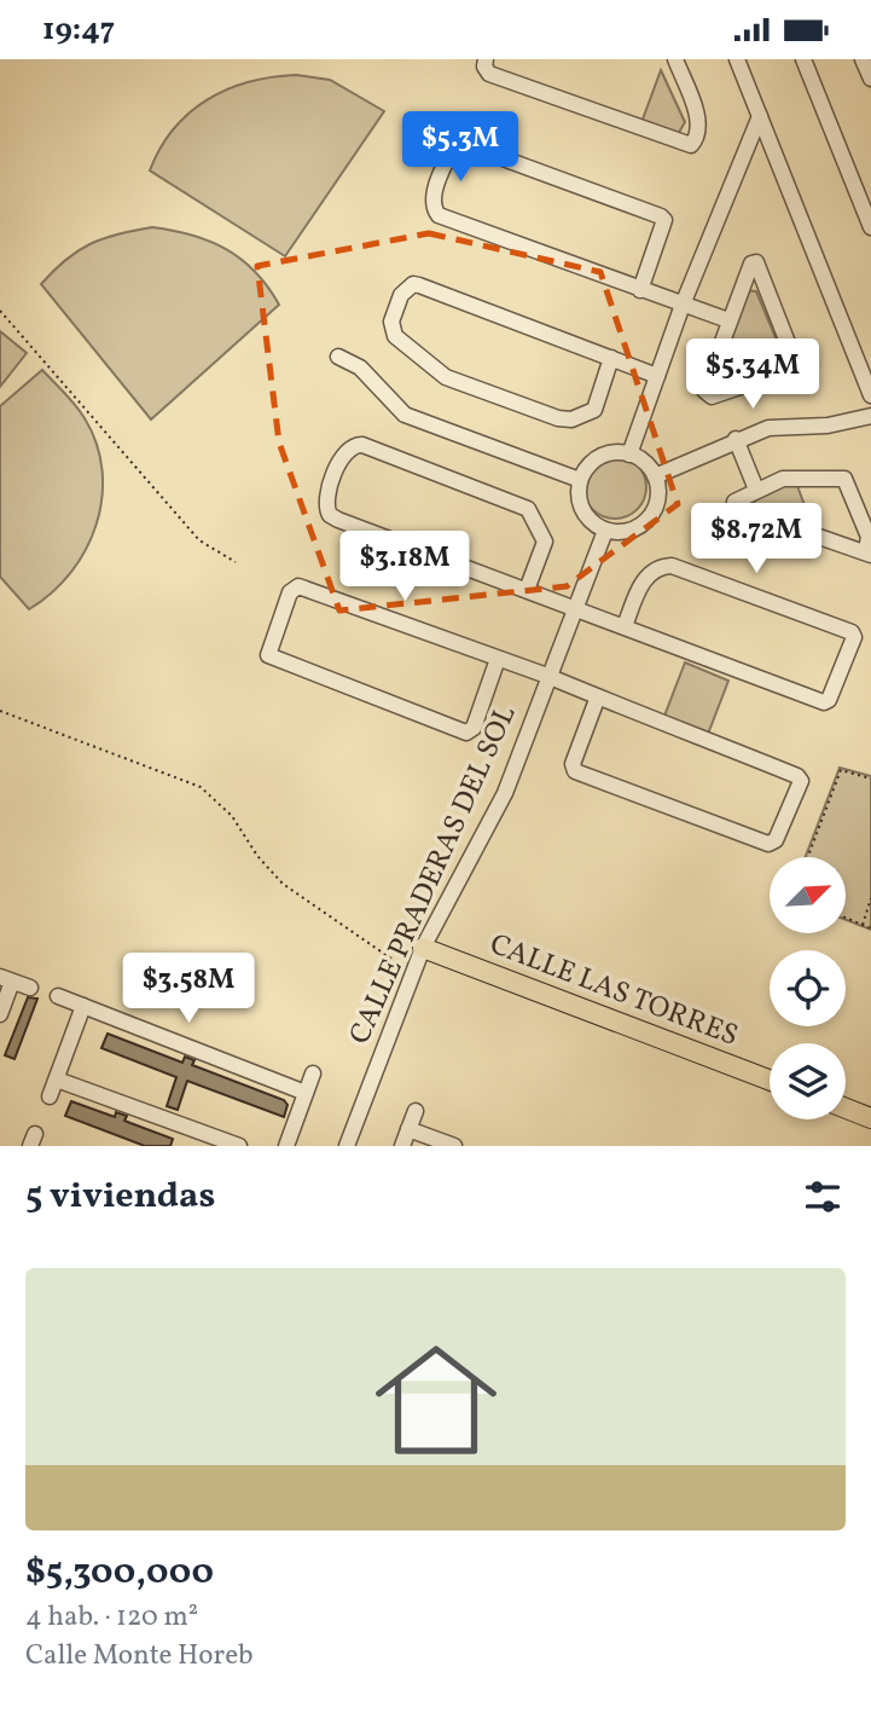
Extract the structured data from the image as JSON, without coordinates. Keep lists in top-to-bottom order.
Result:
{
  "streets": {
    "main road": ["CALLE LAS TORRES"],
    "street": ["CALLE PRADERAS DEL SOL"]
  },
  "crossings": [
    ["CALLE PRADERAS DEL SOL", "CALLE LAS TORRES"]
  ],
  "north": "top right",
  "page": {
    "status": "19:47",
    "price": [
      "$5.3M",
      "$5.34M",
      "$8.72M",
      "$3.18M",
      "$3.58M"
    ],
    "heading": "5 viviendas",
    "list": [
      {
        "name": "$5,300,000",
        "note": "4 hab. · 120 m² · Calle Monte Horeb"
      }
    ]
  }
}
